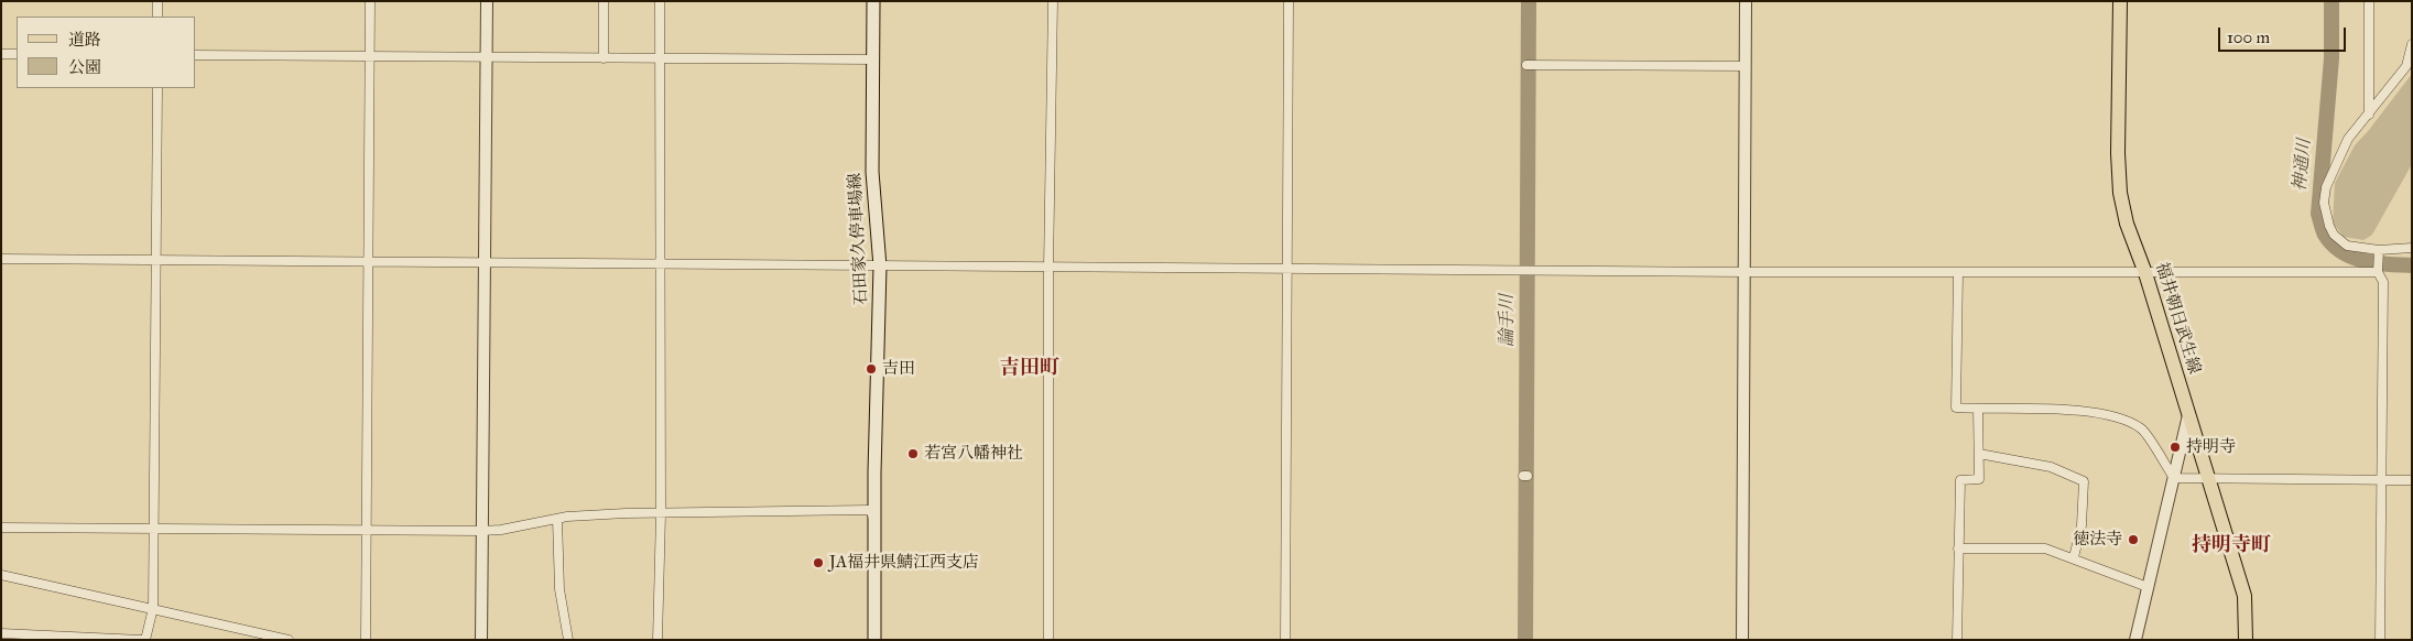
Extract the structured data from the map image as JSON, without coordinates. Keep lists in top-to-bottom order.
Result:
{
  "streets": {
    "main road": ["石田家久停車場線", "福井朝日武生線"]
  },
  "districts": ["吉田町", "持明寺町"],
  "water": ["神通川", "論手川"],
  "places": [
    "吉田",
    "持明寺",
    "若宮八幡神社",
    "徳法寺",
    "JA福井県鯖江西支店"
  ],
  "legend": ["道路", "公園"],
  "scale_bar": "100 m"
}
